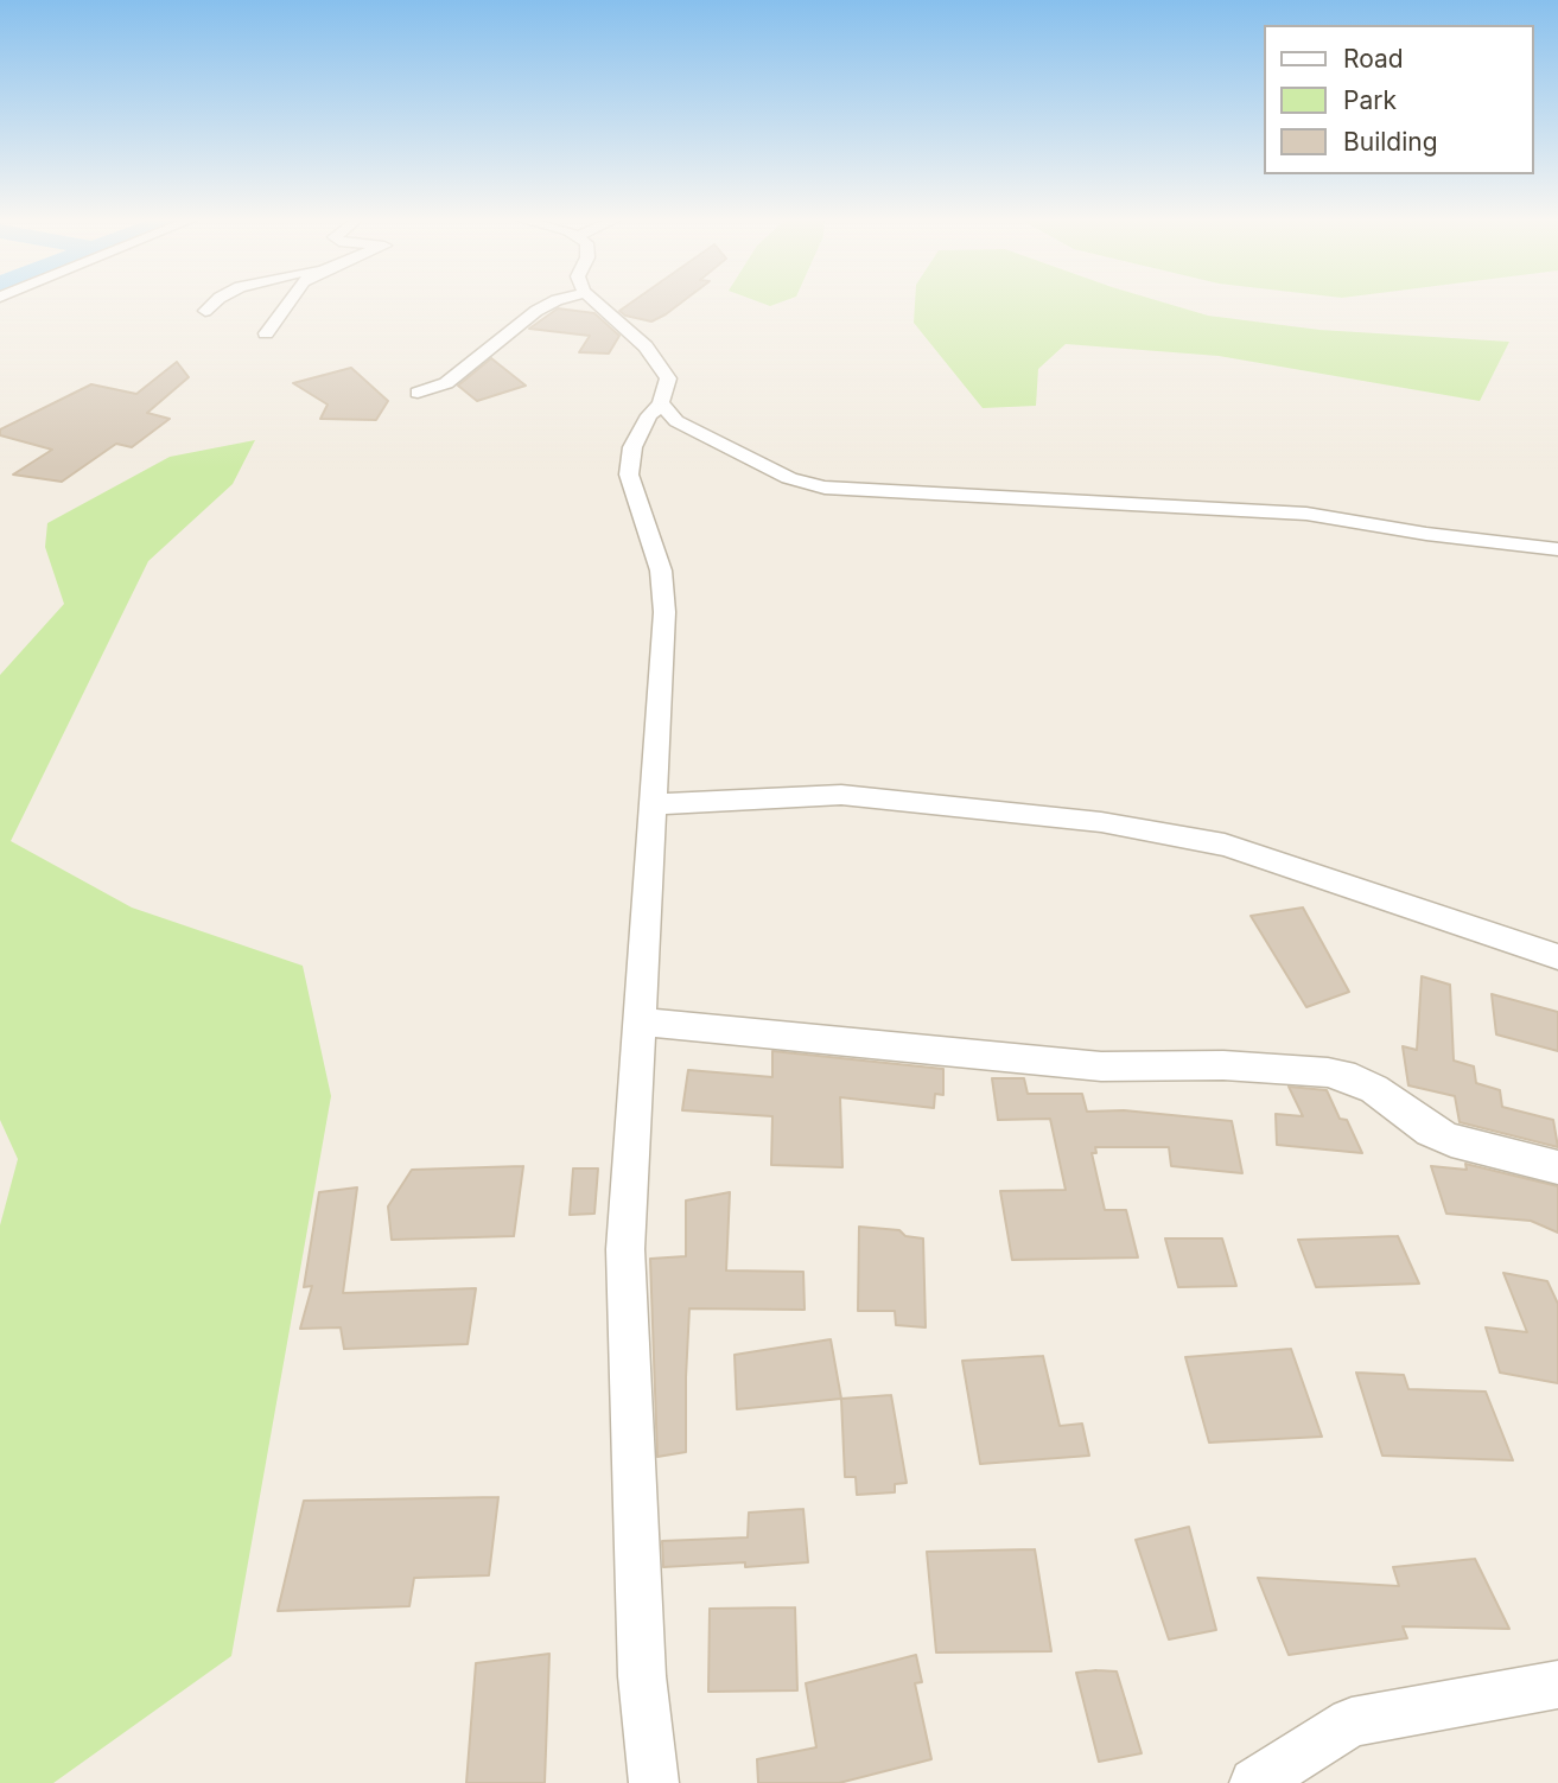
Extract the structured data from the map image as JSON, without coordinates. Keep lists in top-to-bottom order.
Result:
{
  "legend": ["Road", "Park", "Building"]
}
